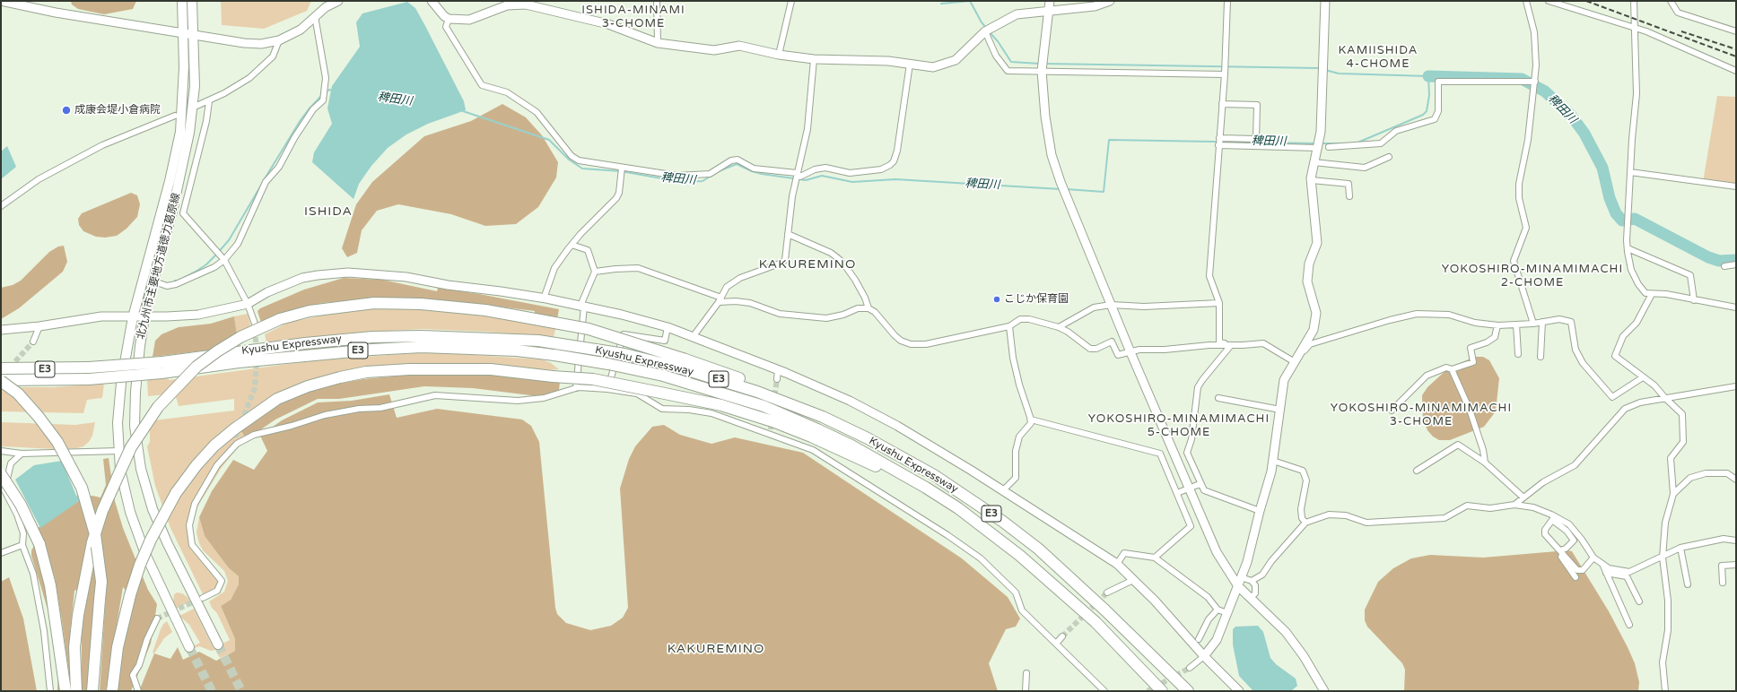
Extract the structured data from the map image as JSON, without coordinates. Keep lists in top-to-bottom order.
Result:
{
  "streets": {
    "highway": ["Kyushu Expressway", "E3"],
    "main road": ["北九州市主要地方道徳力葛原線"]
  },
  "districts": [
    "ISHIDA-MINAMI 3-CHOME",
    "KAMIISHIDA 4-CHOME",
    "ISHIDA",
    "KAKUREMINO",
    "YOKOSHIRO-MINAMIMACHI 2-CHOME",
    "YOKOSHIRO-MINAMIMACHI 3-CHOME",
    "YOKOSHIRO-MINAMIMACHI 5-CHOME",
    "KAKUREMINO"
  ],
  "water": ["稗田川"],
  "places": ["成康会堤小倉病院", "こじか保育園"]
}
